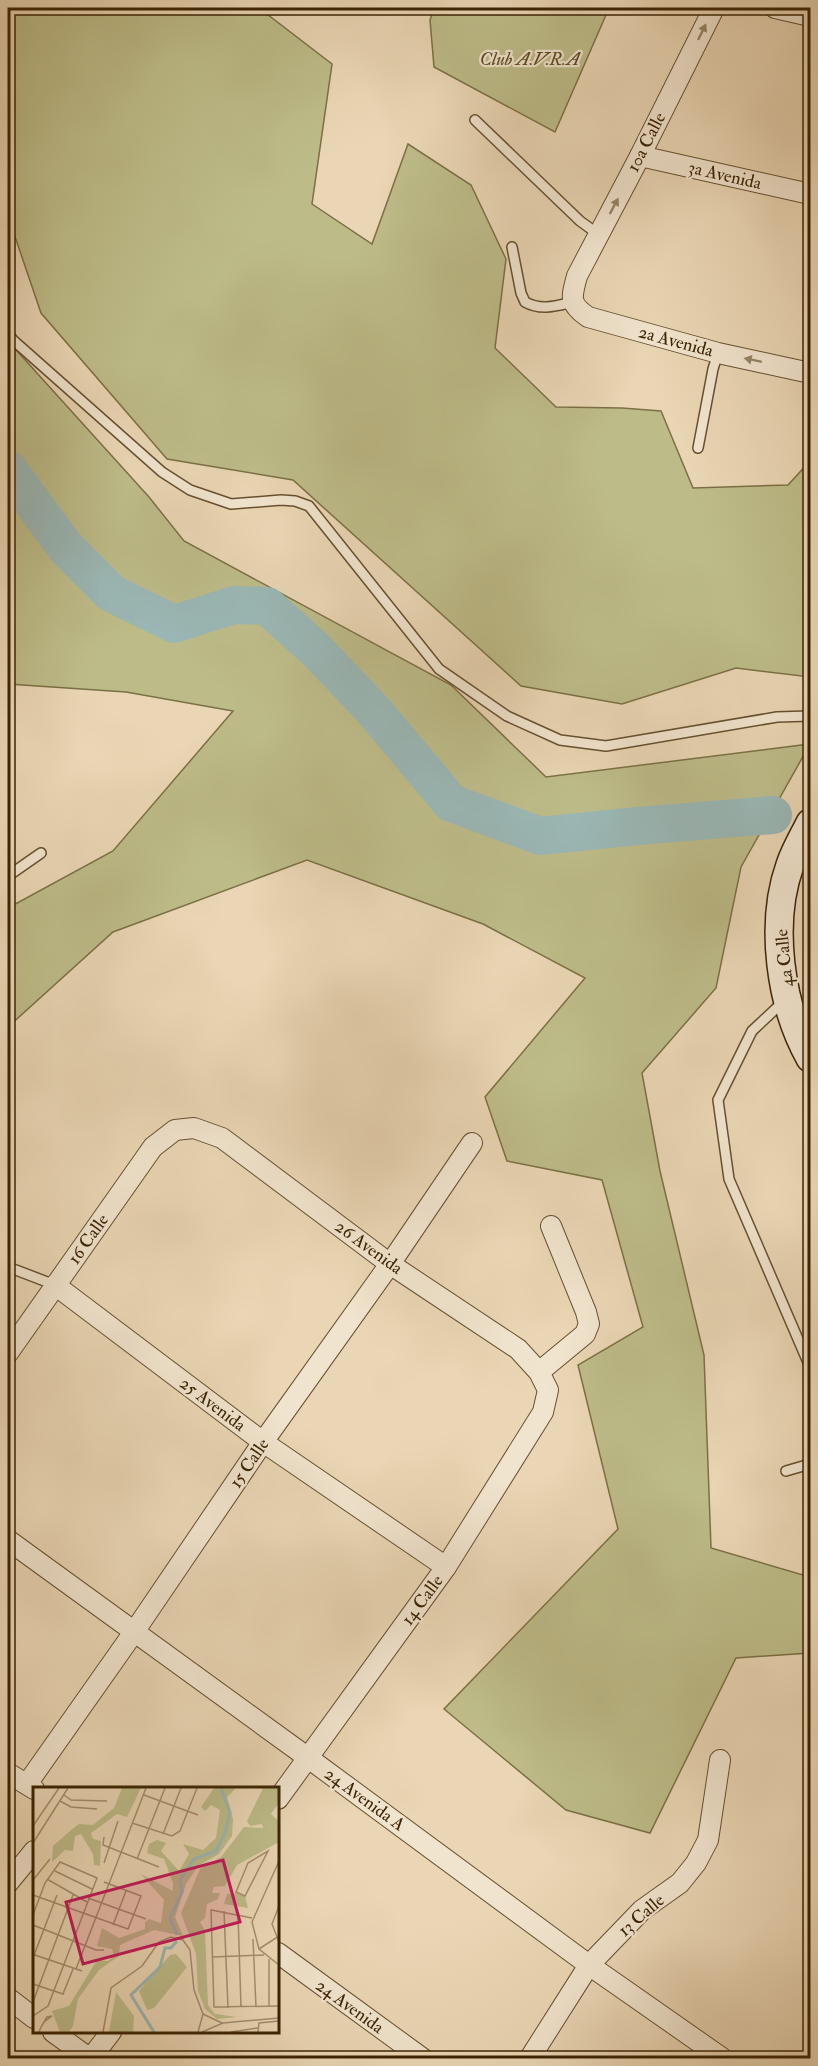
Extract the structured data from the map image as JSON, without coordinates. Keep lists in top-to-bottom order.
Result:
{
  "streets": {
    "main road": ["4a Calle"],
    "street": [
      "10a Calle",
      "3a Avenida",
      "2a Avenida",
      "16 Calle",
      "26 Avenida",
      "25 Avenida",
      "15 Calle",
      "14 Calle",
      "24 Avenida A",
      "13 Calle",
      "24 Avenida"
    ]
  },
  "crossings": [
    ["10a Calle", "3a Avenida"],
    ["10a Calle", "2a Avenida"],
    ["16 Calle", "26 Avenida"],
    ["16 Calle", "25 Avenida"],
    ["26 Avenida", "15 Calle"],
    ["26 Avenida", "14 Calle"],
    ["25 Avenida", "15 Calle"],
    ["25 Avenida", "14 Calle"],
    ["15 Calle", "24 Avenida A"],
    ["14 Calle", "24 Avenida A"],
    ["24 Avenida A", "13 Calle"]
  ],
  "one_way": ["10a Calle", "2a Avenida"],
  "parks": ["Club A.V.R.A"]
}
